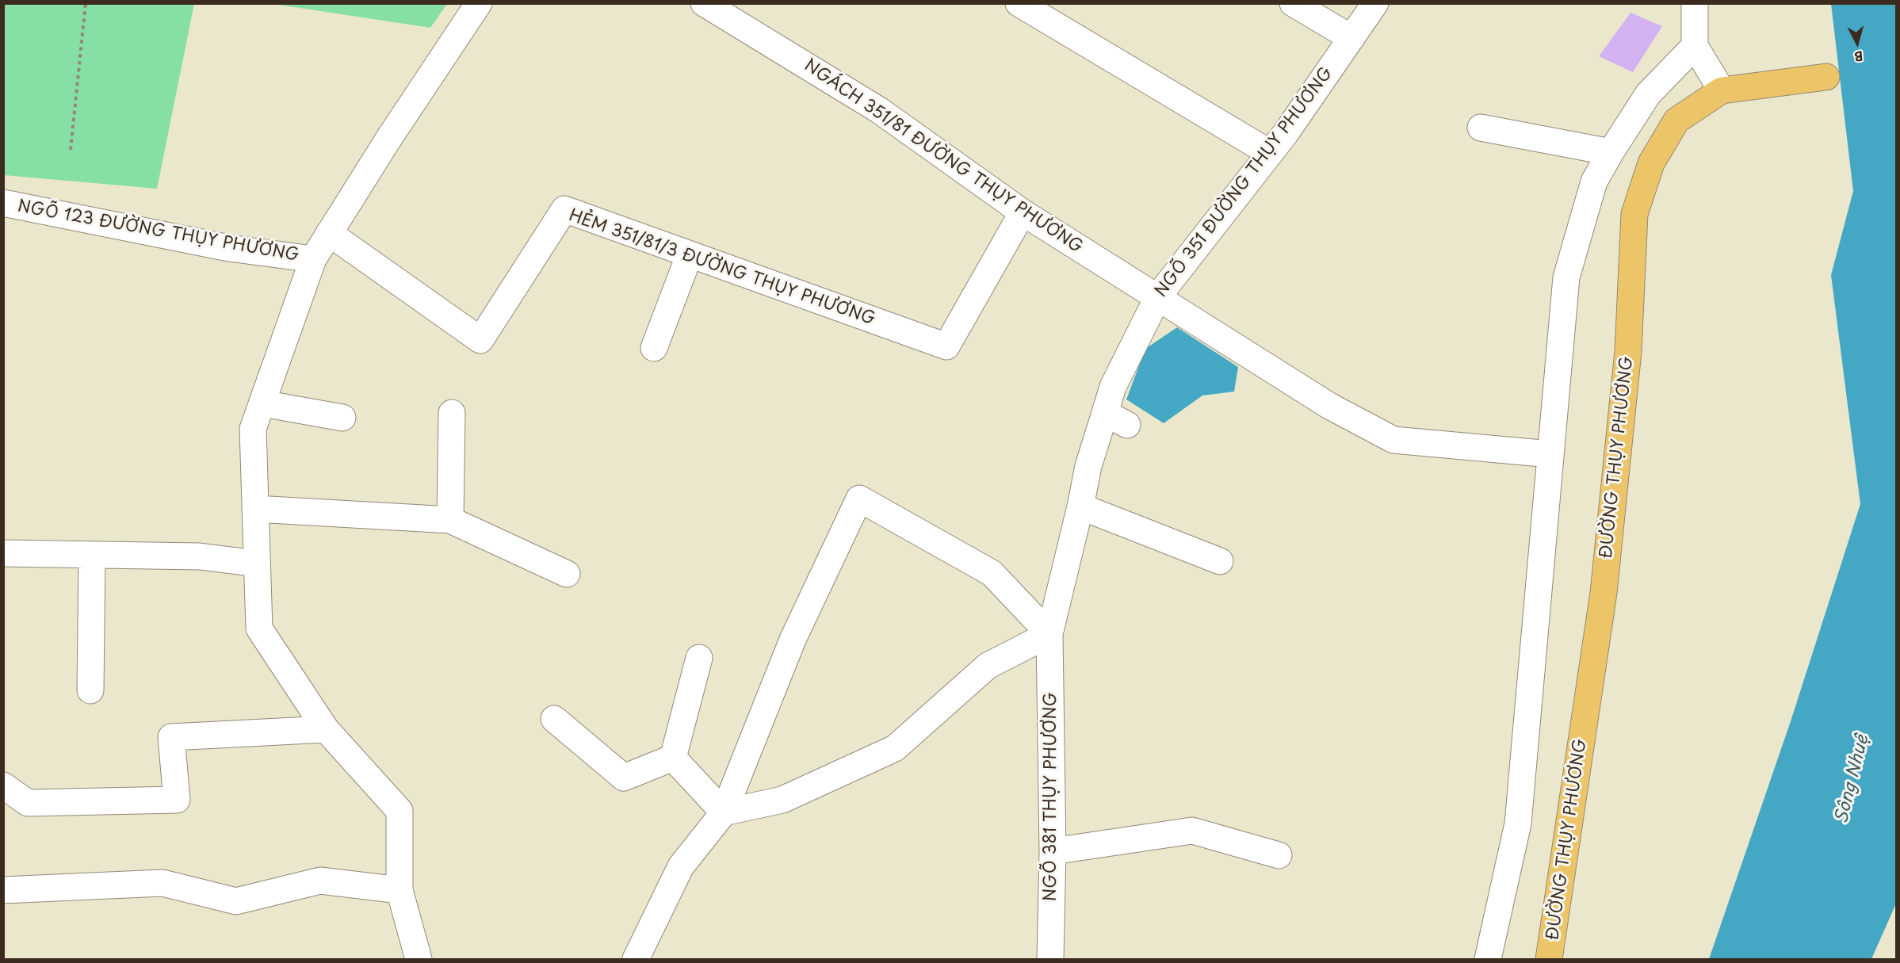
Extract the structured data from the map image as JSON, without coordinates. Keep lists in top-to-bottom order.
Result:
{
  "streets": {
    "main road": ["ĐƯỜNG THỤY PHƯƠNG"],
    "street": [
      "NGÁCH 351/81 ĐƯỜNG THỤY PHƯƠNG",
      "NGÕ 351 ĐƯỜNG THỤY PHƯƠNG",
      "NGÕ 123 ĐƯỜNG THỤY PHƯƠNG",
      "HẺM 351/81/3 ĐƯỜNG THỤY PHƯƠNG",
      "NGÕ 381 THỤY PHƯƠNG"
    ]
  },
  "crossings": [
    ["NGÁCH 351/81 ĐƯỜNG THỤY PHƯƠNG", "NGÕ 351 ĐƯỜNG THỤY PHƯƠNG"],
    ["NGÁCH 351/81 ĐƯỜNG THỤY PHƯƠNG", "HẺM 351/81/3 ĐƯỜNG THỤY PHƯƠNG"],
    ["NGÕ 351 ĐƯỜNG THỤY PHƯƠNG", "NGÕ 381 THỤY PHƯƠNG"]
  ],
  "water": ["Sông Nhuệ"],
  "north": "bottom"
}
